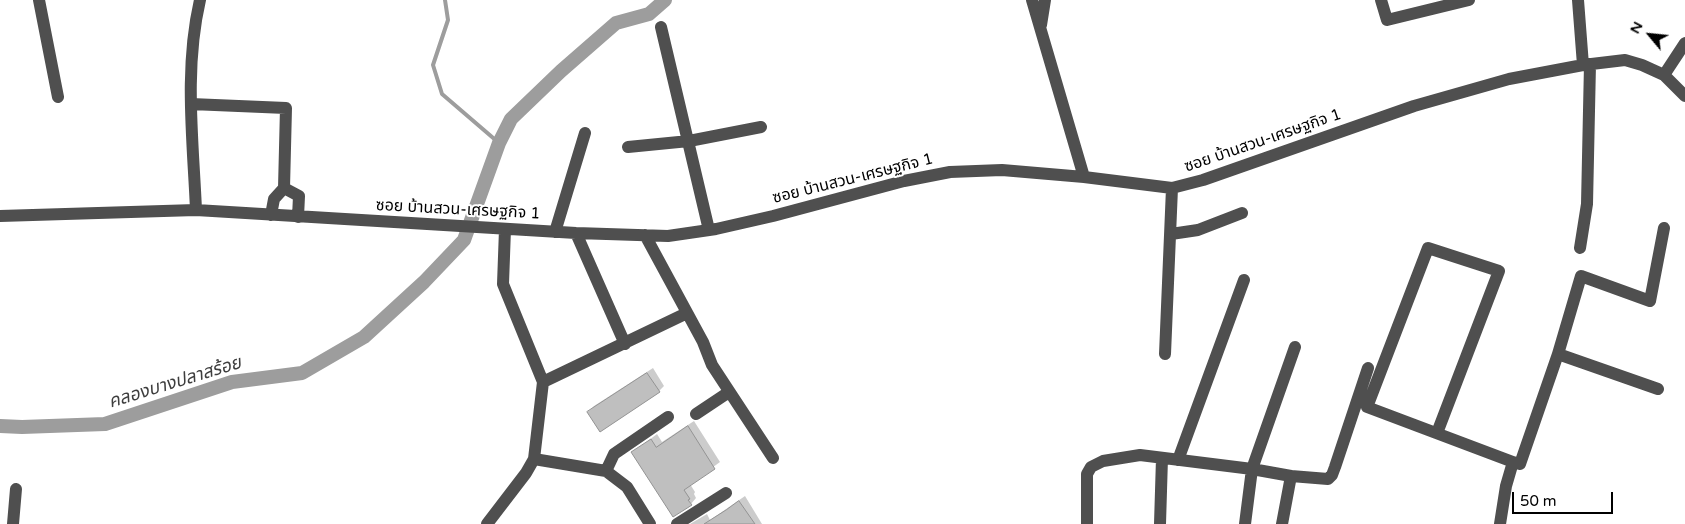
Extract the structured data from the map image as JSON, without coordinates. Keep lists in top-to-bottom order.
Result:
{
  "streets": {
    "street": ["ซอย บ้านสวน-เศรษฐกิจ 1"]
  },
  "water": ["คลองบางปลาสร้อย"],
  "scale_bar": "50 m",
  "north": "top left"
}
